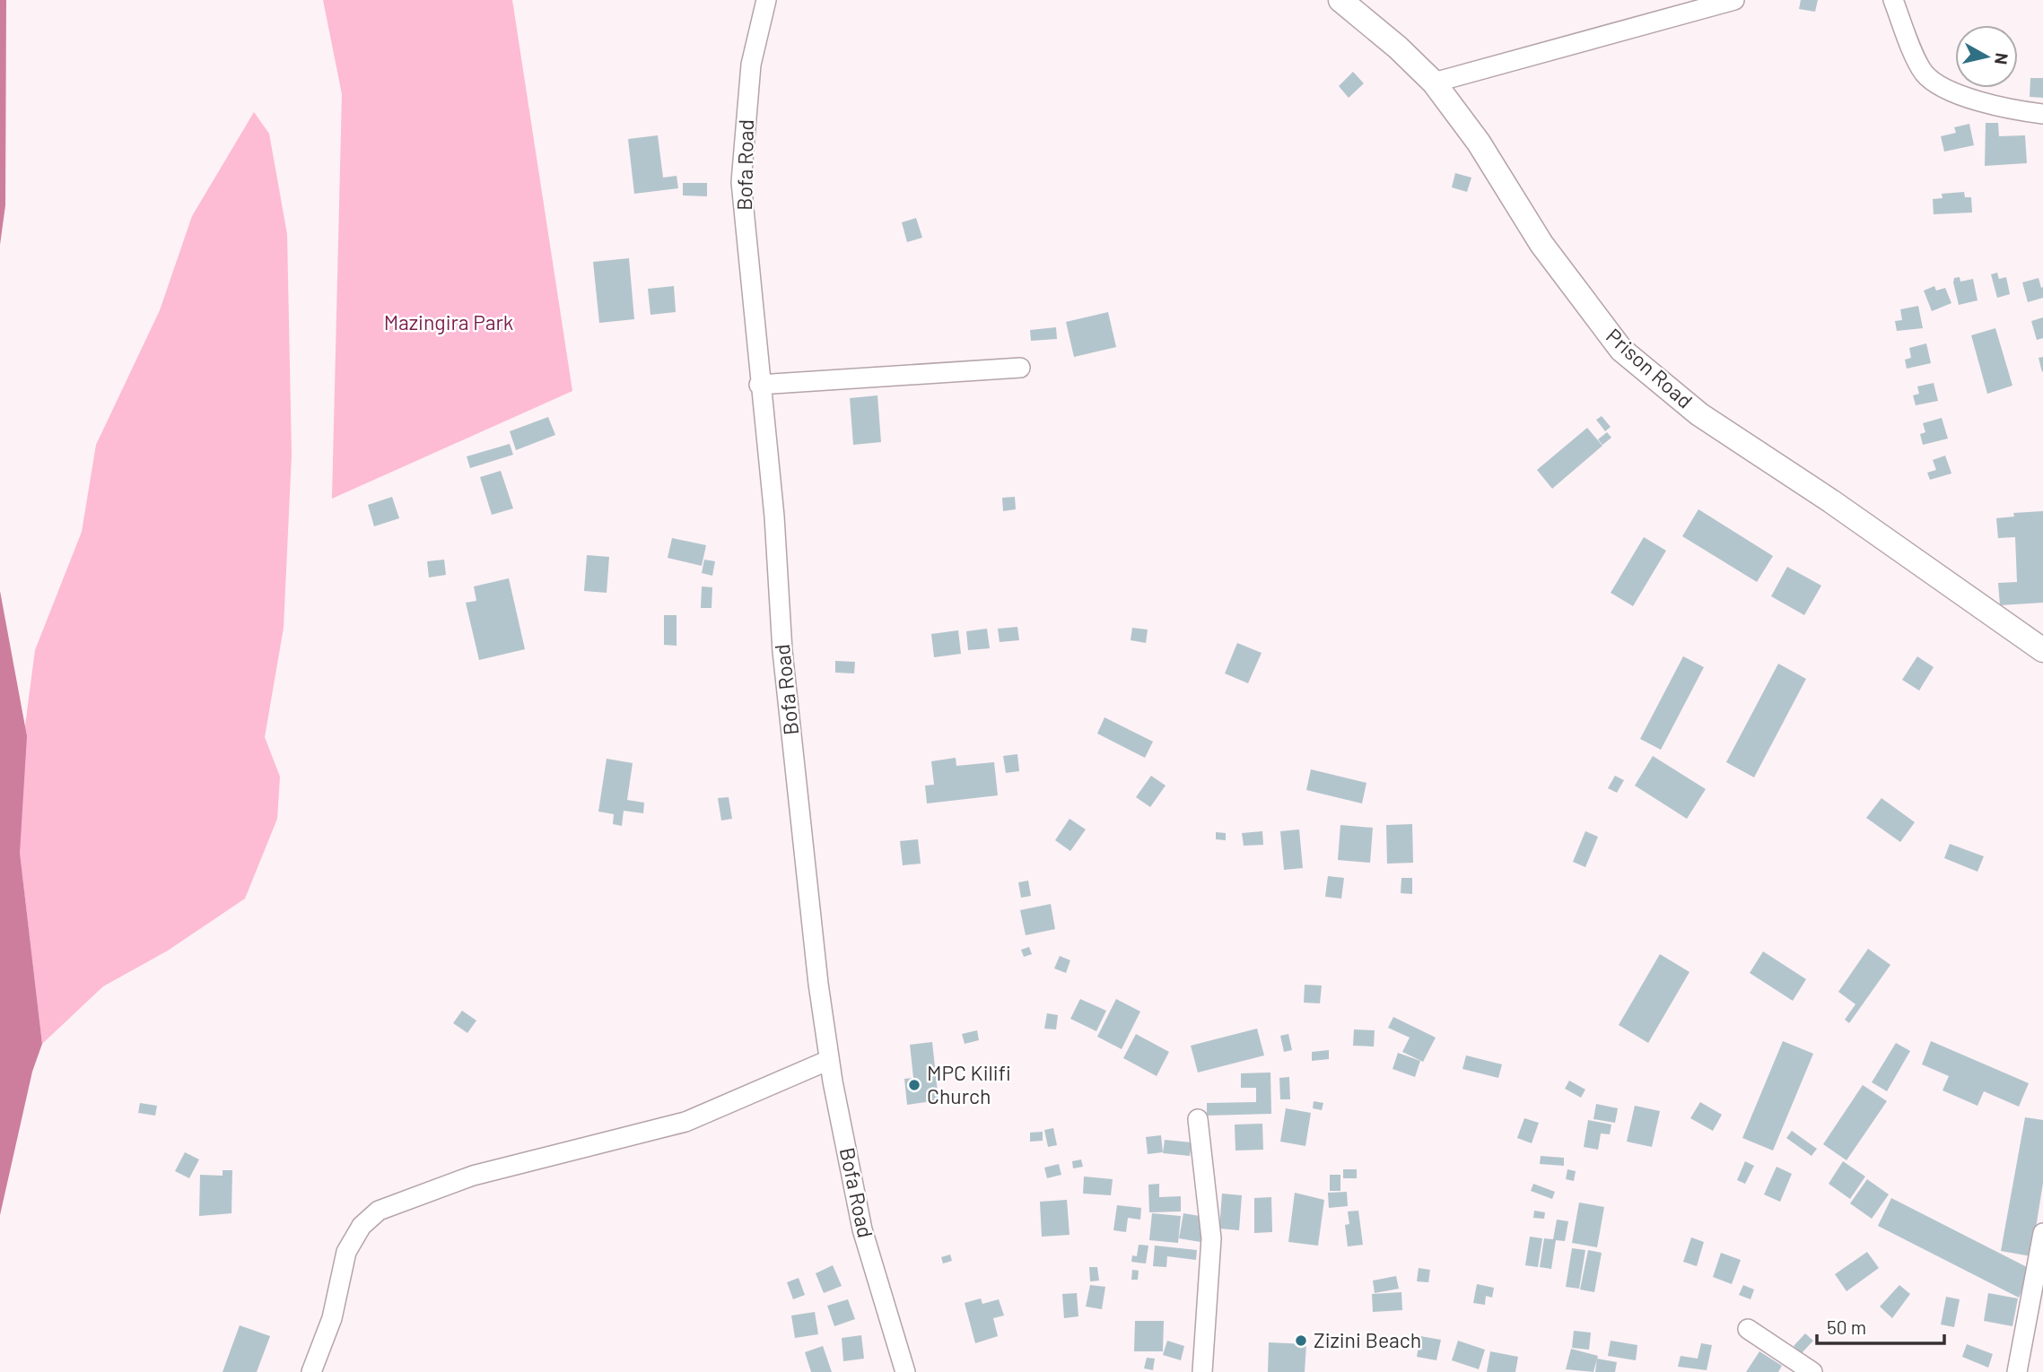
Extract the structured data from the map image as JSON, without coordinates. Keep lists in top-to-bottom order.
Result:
{
  "streets": {
    "street": ["Bofa Road", "Prison Road"]
  },
  "parks": ["Mazingira Park"],
  "places": ["MPC Kilifi Church", "Zizini Beach"],
  "scale_bar": "50 m",
  "north": "right"
}
